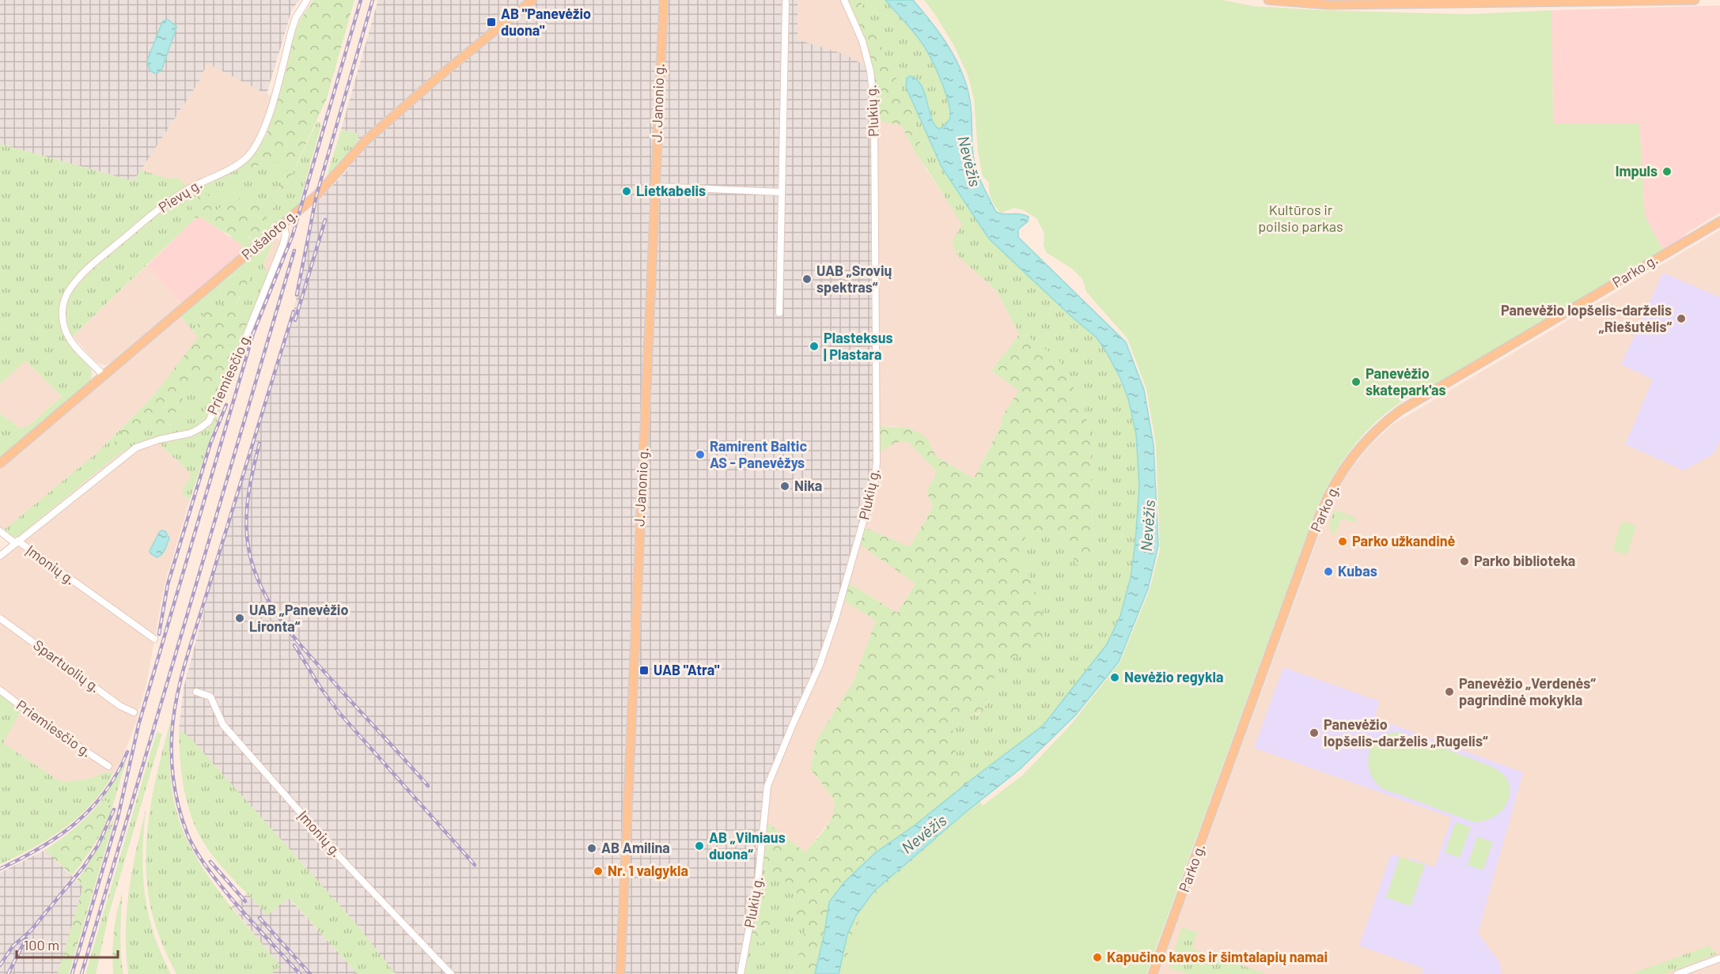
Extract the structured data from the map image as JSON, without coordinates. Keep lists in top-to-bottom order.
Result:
{
  "streets": {
    "main road": ["J. Janonio g.", "Pušaloto g.", "Parko g."],
    "street": [
      "Plukių g.",
      "Pievų g.",
      "Priemiesčio g.",
      "Įmonių g.",
      "Spartuolių g."
    ]
  },
  "crossings": [
    ["Pievų g.", "Pušaloto g."],
    ["Pušaloto g.", "Priemiesčio g."],
    ["Priemiesčio g.", "Įmonių g."]
  ],
  "water": ["Nevėžis"],
  "parks": ["Kultūros ir poilsio parkas"],
  "places": {
    "transit": ["AB \"Panevėžio duona\"", "UAB \"Atra\""],
    "other": [
      "Impuls",
      "Lietkabelis",
      "UAB „Srovių spektras“",
      "Panevėžio lopšelis-darželis „Riešutėlis“",
      "Plasteksus | Plastara",
      "Panevėžio skatepark'as",
      "Ramirent Baltic AS - Panevėžys",
      "Nika",
      "Parko užkandinė",
      "Parko biblioteka",
      "Kubas",
      "UAB „Panevėžio Lironta“",
      "Nevėžio regykla",
      "Panevėžio „Verdenės“ pagrindinė mokykla",
      "Panevėžio lopšelis-darželis „Rugelis“",
      "AB „Vilniaus duona“",
      "AB Amilina",
      "Nr. 1 valgykla",
      "Kapučino kavos ir šimtalapių namai"
    ]
  },
  "scale_bar": "100 m"
}
